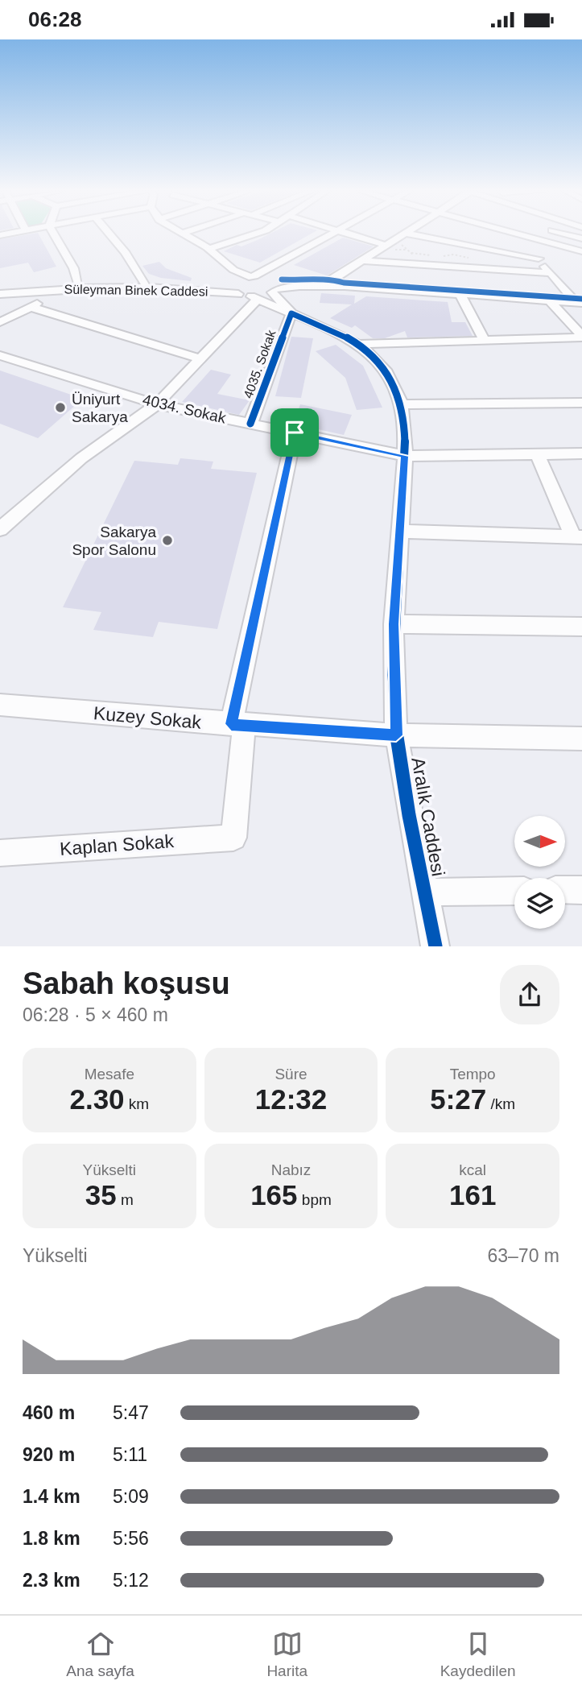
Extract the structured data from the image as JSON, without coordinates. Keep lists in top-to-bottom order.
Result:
{
  "streets": {
    "street": [
      "Süleyman Binek Caddesi",
      "4035. Sokak",
      "4034. Sokak",
      "Kuzey Sokak",
      "Aralık Caddesi",
      "Kaplan Sokak"
    ]
  },
  "crossings": [
    ["Süleyman Binek Caddesi", "Aralık Caddesi"],
    ["4035. Sokak", "4034. Sokak"],
    ["4035. Sokak", "Aralık Caddesi"],
    ["4034. Sokak", "Aralık Caddesi"],
    ["Kuzey Sokak", "Aralık Caddesi"],
    ["Kuzey Sokak", "Kaplan Sokak"]
  ],
  "places": ["Üniyurt Sakarya", "Sakarya Spor Salonu"],
  "north": "right",
  "page": {
    "status": "06:28",
    "heading": ["Sabah koşusu", "06:28 · 5 × 460 m"],
    "stats": [
      ["Mesafe", "2.30 km"],
      ["Süre", "12:32"],
      ["Tempo", "5:27 /km"],
      ["Yükselti", "35 m"],
      ["Nabız", "165 bpm"],
      ["kcal", "161"]
    ],
    "chart": ["Yükselti", "63–70 m"],
    "list": [
      {
        "name": "460 m",
        "note": "5:47"
      },
      {
        "name": "920 m",
        "note": "5:11"
      },
      {
        "name": "1.4 km",
        "note": "5:09"
      },
      {
        "name": "1.8 km",
        "note": "5:56"
      },
      {
        "name": "2.3 km",
        "note": "5:12"
      }
    ],
    "tabs": ["Ana sayfa", "Harita", "Kaydedilen"]
  }
}
